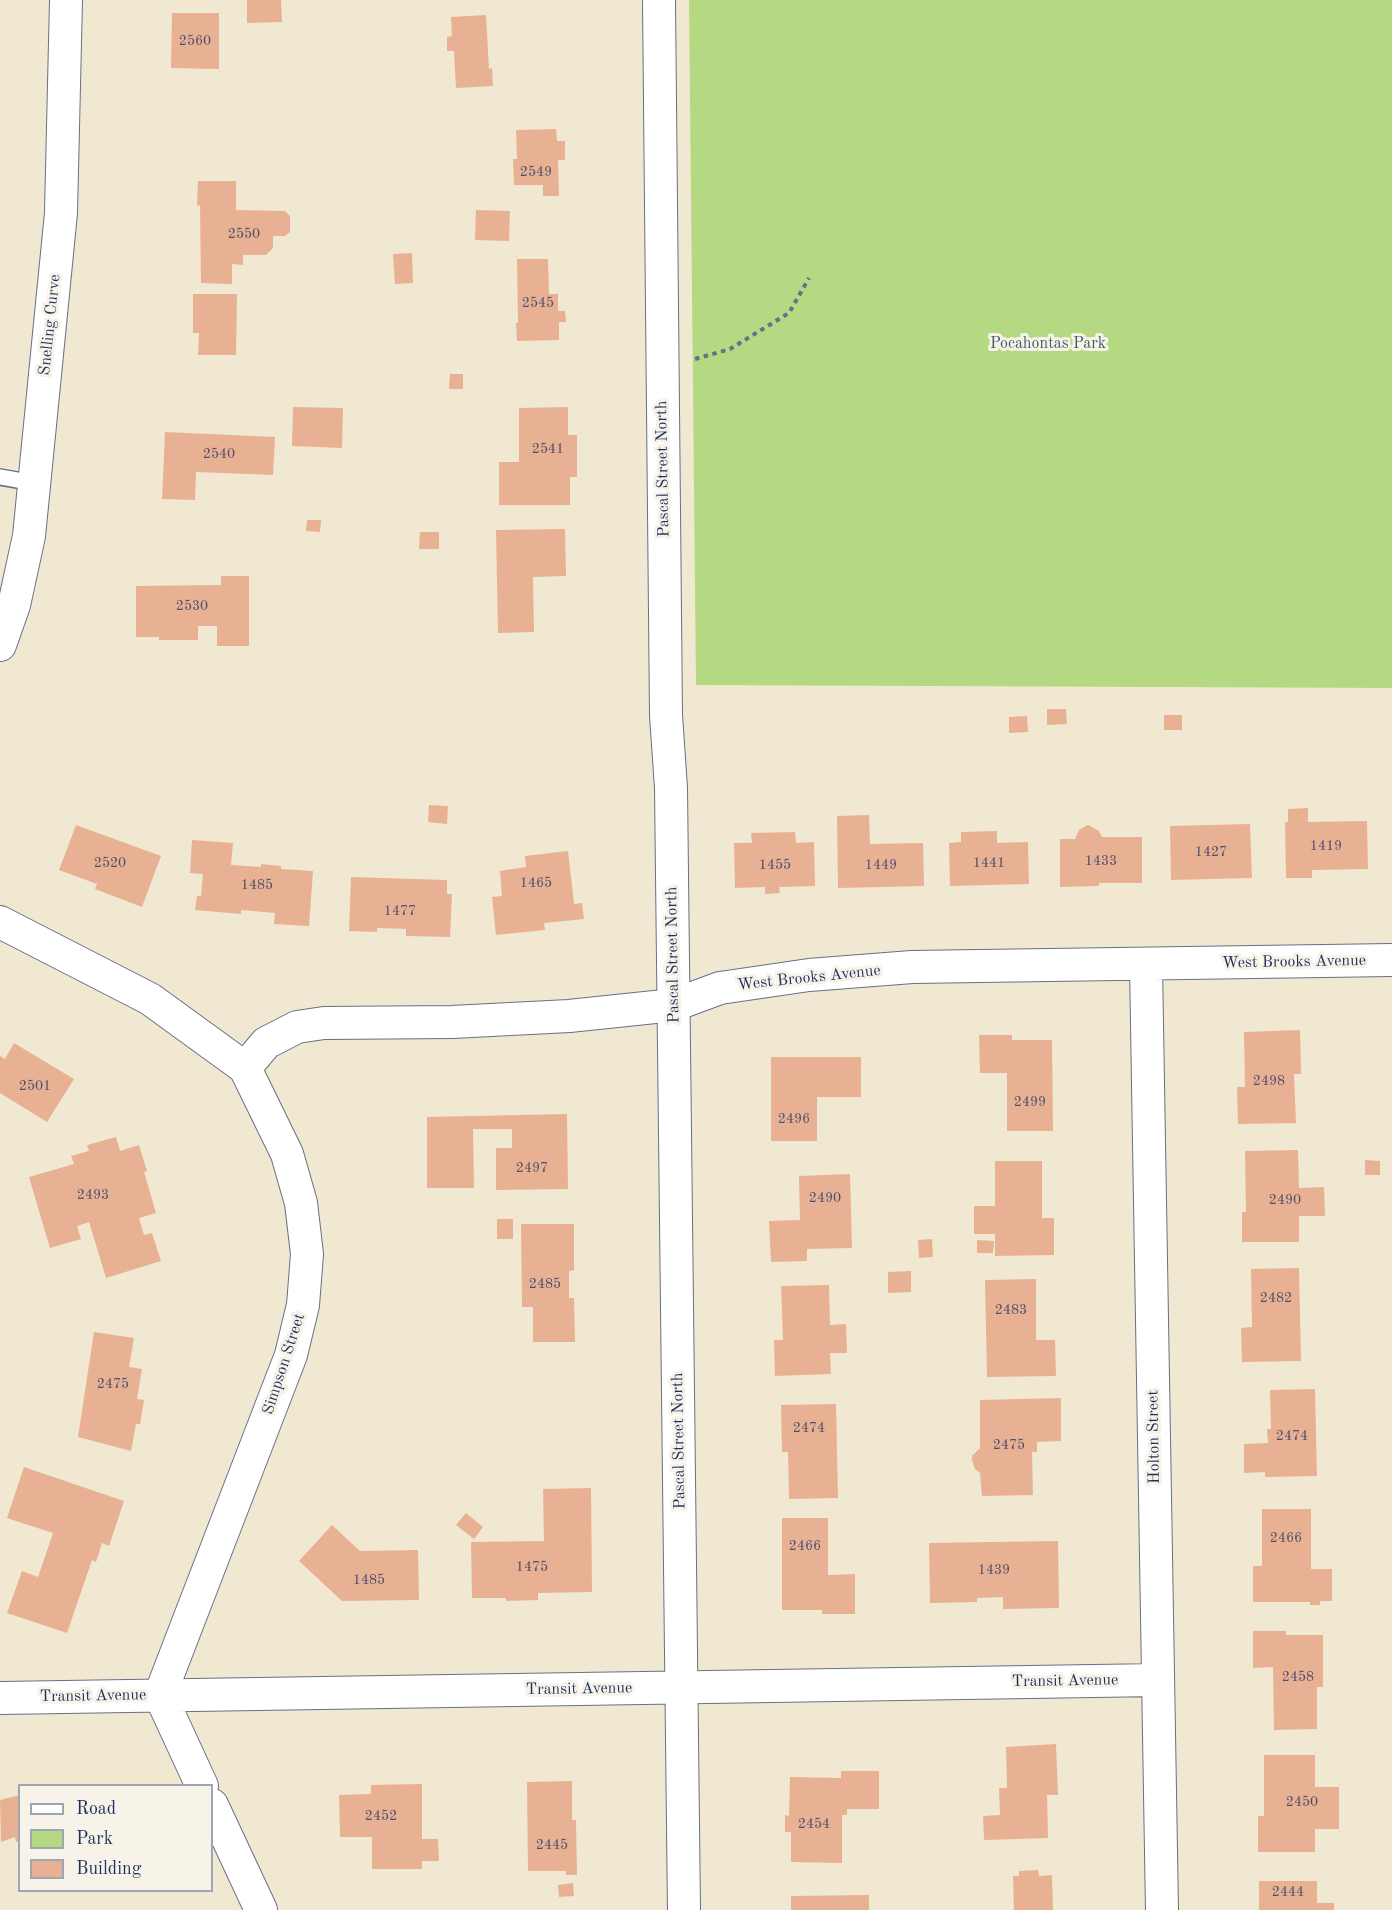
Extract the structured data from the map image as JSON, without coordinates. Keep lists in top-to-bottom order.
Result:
{
  "streets": {
    "street": [
      "Snelling Curve",
      "Pascal Street North",
      "West Brooks Avenue",
      "Simpson Street",
      "Holton Street",
      "Transit Avenue"
    ]
  },
  "crossings": [
    ["Pascal Street North", "West Brooks Avenue"],
    ["Pascal Street North", "Transit Avenue"],
    ["West Brooks Avenue", "Simpson Street"],
    ["West Brooks Avenue", "Holton Street"],
    ["Simpson Street", "Transit Avenue"],
    ["Holton Street", "Transit Avenue"]
  ],
  "parks": ["Pocahontas Park"],
  "house_numbers": [
    "2560",
    "2549",
    "2550",
    "2545",
    "2541",
    "2540",
    "2530",
    "1419",
    "1427",
    "1433",
    "2520",
    "1441",
    "1455",
    "1449",
    "1465",
    "1485",
    "1477",
    "2498",
    "2501",
    "2499",
    "2496",
    "2497",
    "2493",
    "2490",
    "2490",
    "2485",
    "2482",
    "2483",
    "2475",
    "2474",
    "2474",
    "2475",
    "2466",
    "2466",
    "1475",
    "1439",
    "1485",
    "2458",
    "2450",
    "2452",
    "2454",
    "2445",
    "2444"
  ],
  "legend": ["Road", "Park", "Building"]
}
